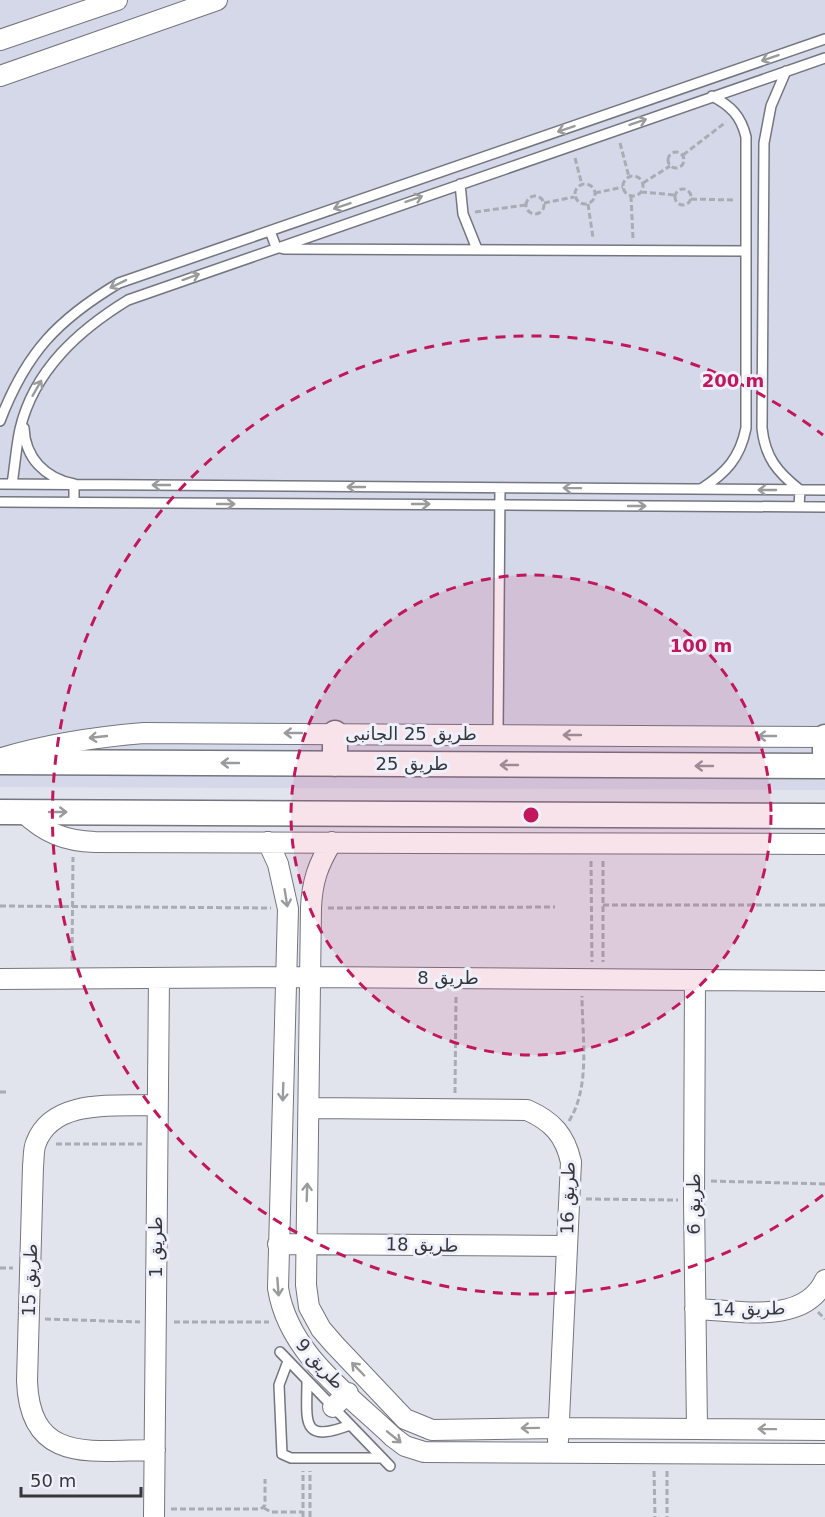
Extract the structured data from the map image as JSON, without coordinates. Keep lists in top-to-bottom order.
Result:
{
  "streets": {
    "street": [
      "طريق 25 الجانبى",
      "طريق 25",
      "طريق 8",
      "طريق 16",
      "طريق 6",
      "طريق 18",
      "طريق 1",
      "طريق 15",
      "طريق 14",
      "طريق 9"
    ]
  },
  "crossings": [
    ["طريق 25 الجانبى", "طريق 25"],
    ["طريق 8", "طريق 6"],
    ["طريق 8", "طريق 1"],
    ["طريق 8", "طريق 9"],
    ["طريق 16", "طريق 18"],
    ["طريق 16", "طريق 9"],
    ["طريق 6", "طريق 14"],
    ["طريق 6", "طريق 9"],
    ["طريق 18", "طريق 9"],
    ["طريق 1", "طريق 15"]
  ],
  "scale_bar": "50 m",
  "rings": ["200 m", "100 m"]
}
